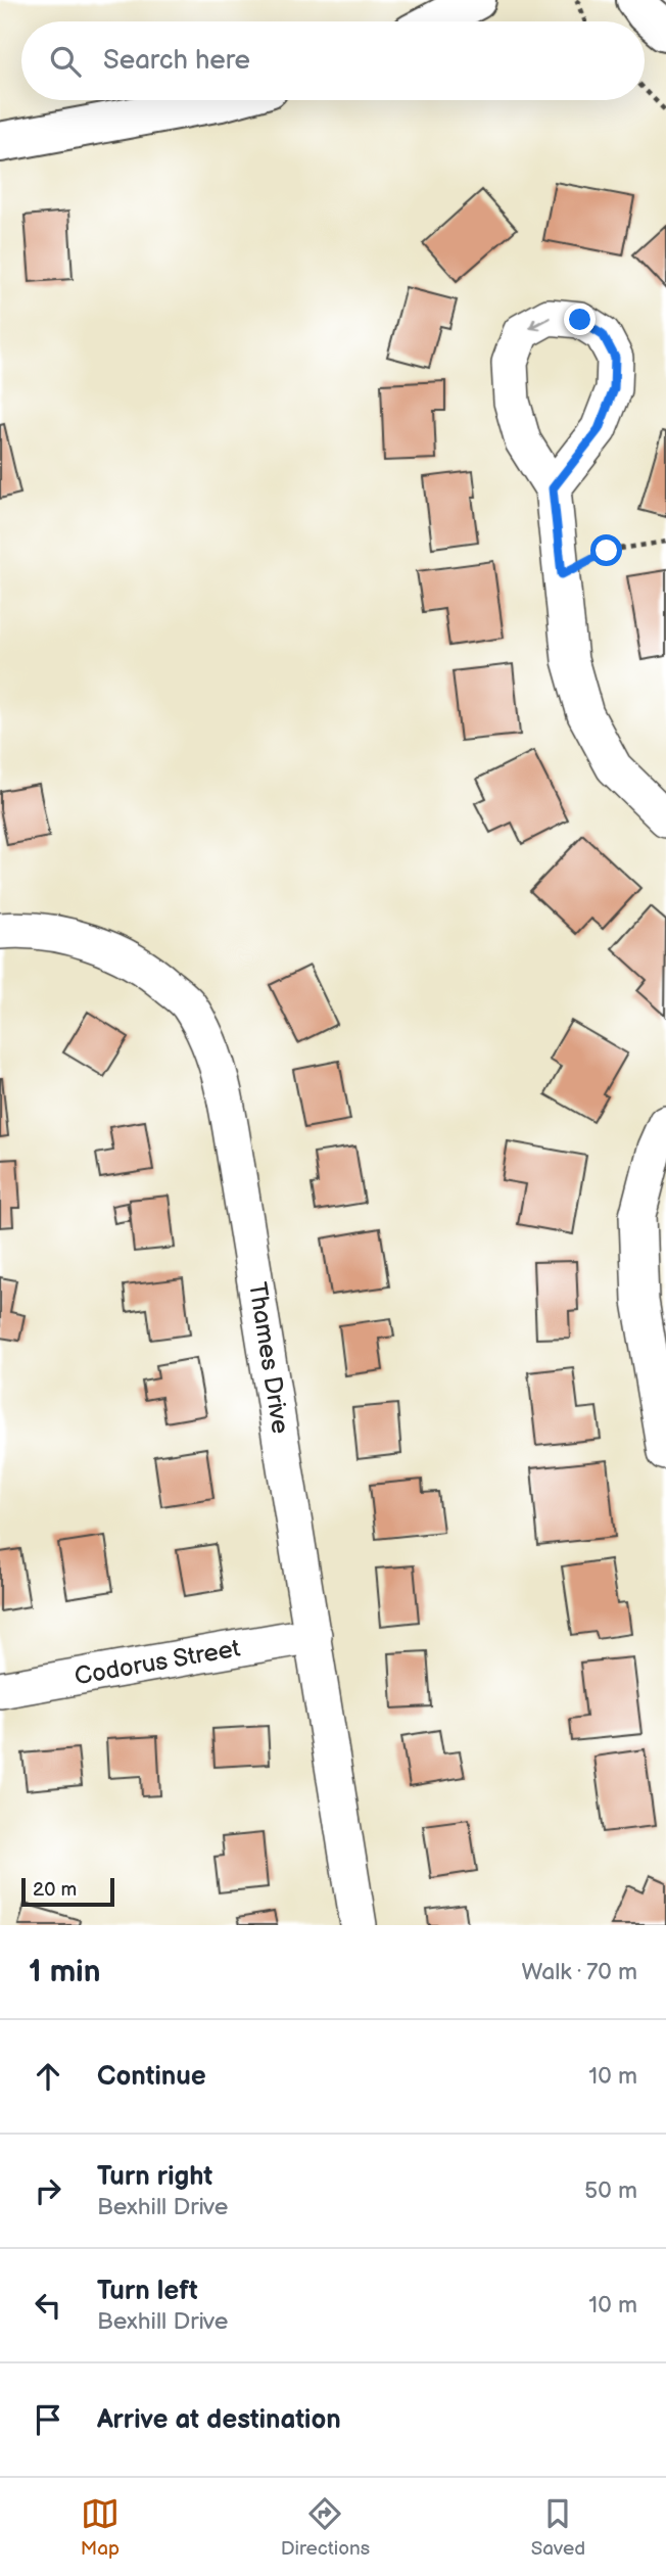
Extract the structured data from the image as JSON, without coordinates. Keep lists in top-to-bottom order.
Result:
{
  "streets": {
    "street": ["Thames Drive", "Codorus Street"]
  },
  "crossings": [
    ["Thames Drive", "Codorus Street"]
  ],
  "scale_bar": "20 m",
  "page": {
    "search": "Search here",
    "scale": "20 m",
    "heading": ["1 min", "Walk · 70 m"],
    "list": [
      ["Continue", "10 m"],
      ["Turn right", "Bexhill Drive", "50 m"],
      ["Turn left", "Bexhill Drive", "10 m"],
      "Arrive at destination"
    ],
    "nav": ["Map", "Directions", "Saved"]
  }
}
